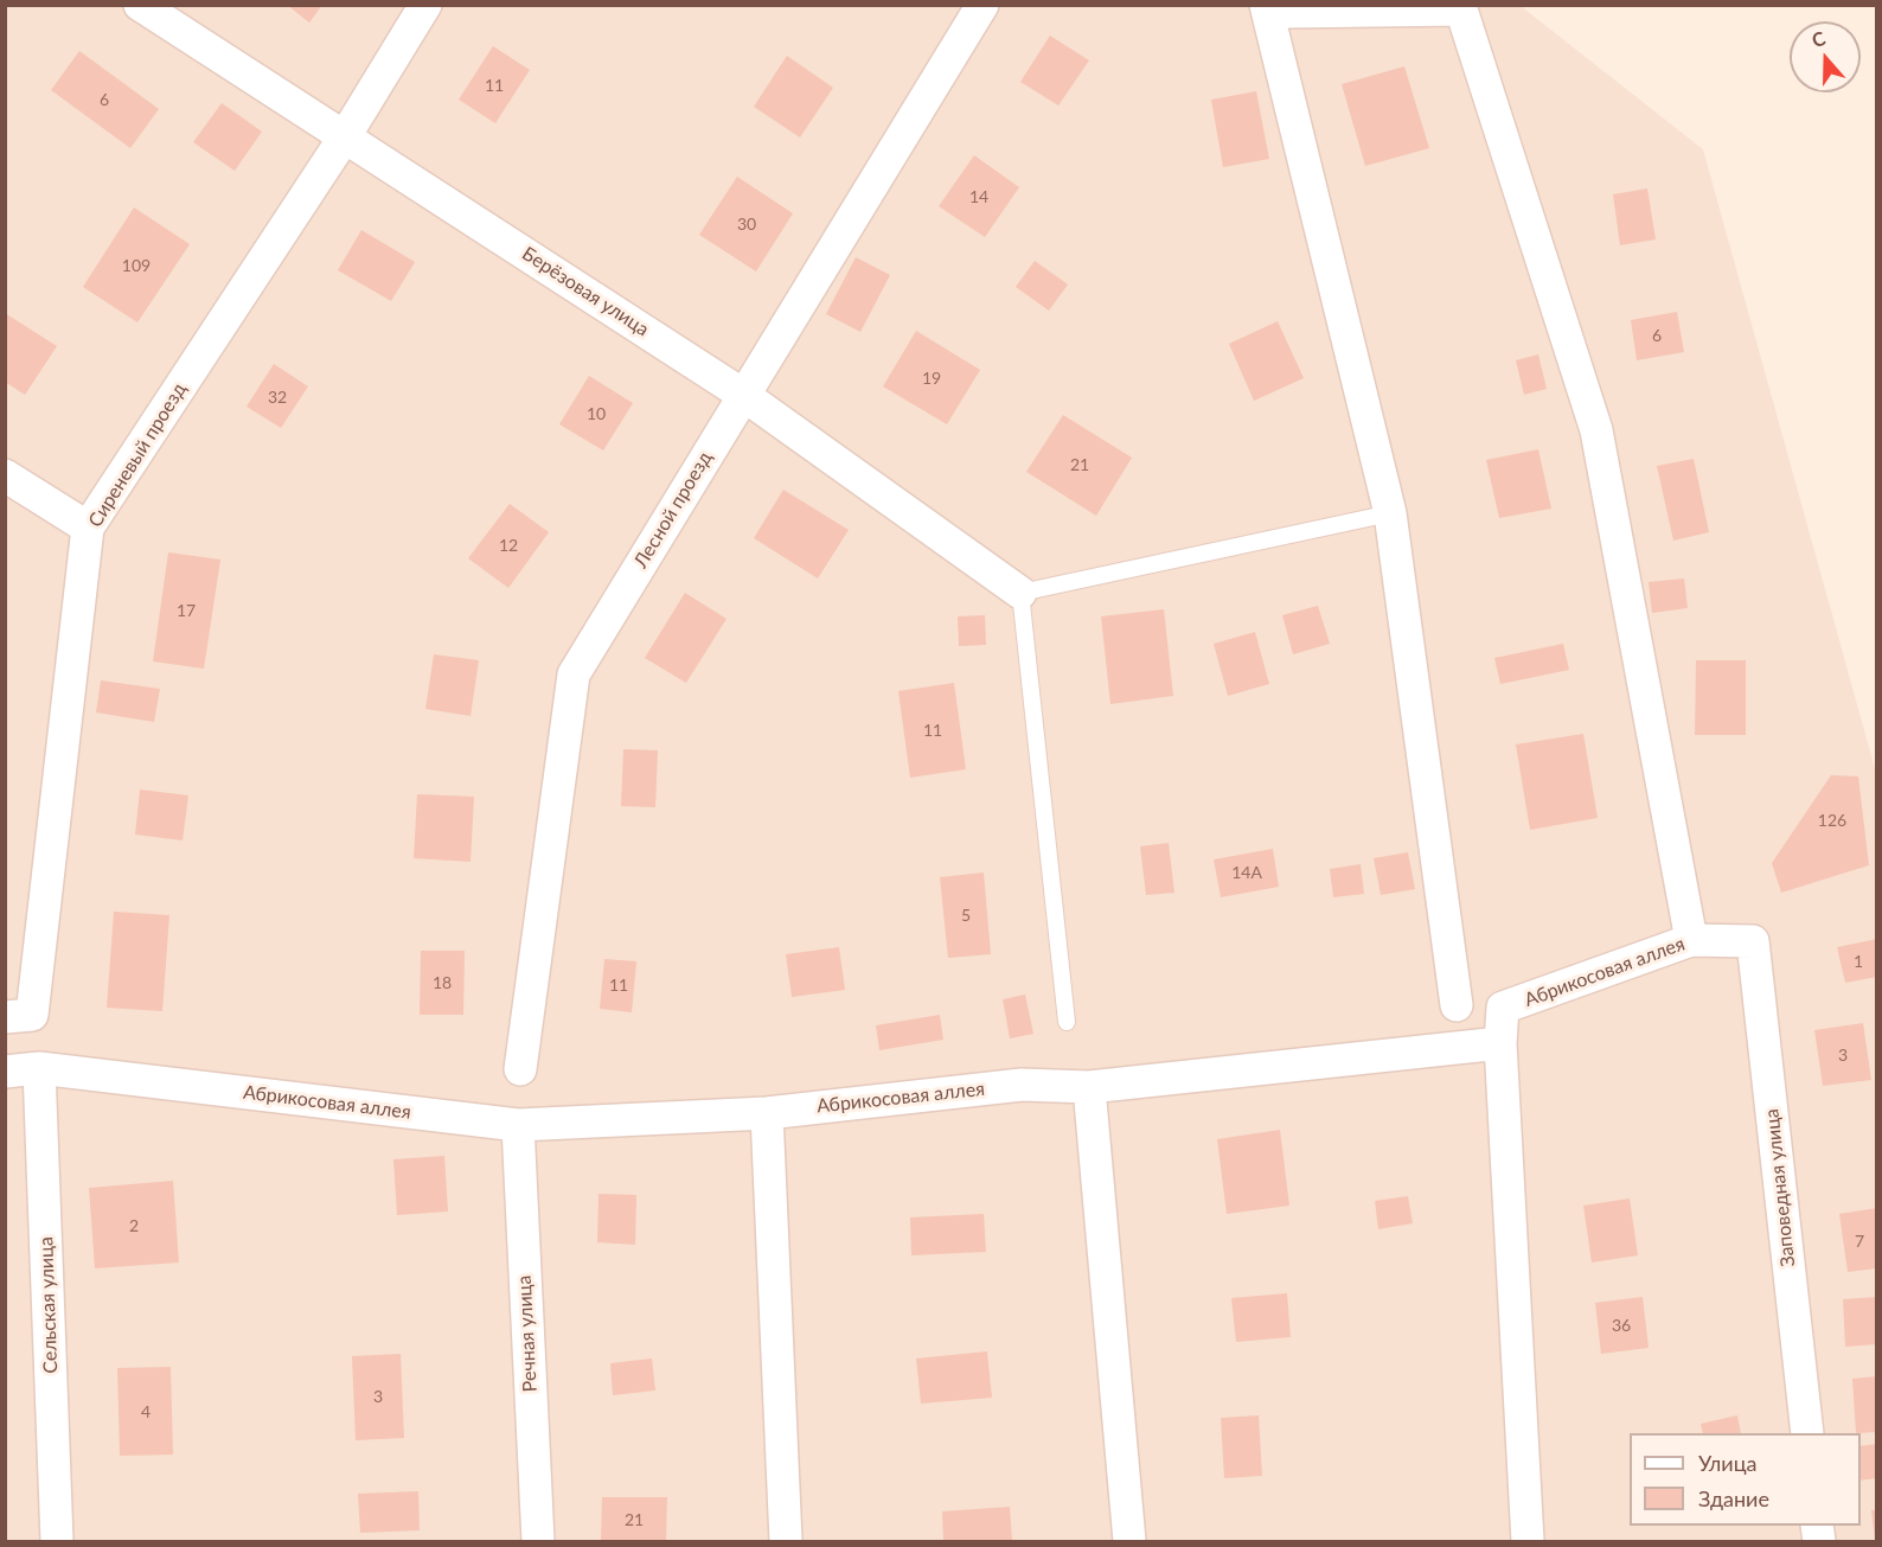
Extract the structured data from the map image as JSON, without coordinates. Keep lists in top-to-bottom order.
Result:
{
  "streets": {
    "street": [
      "Берёзовая улица",
      "Сиреневый проезд",
      "Лесной проезд",
      "Абрикосовая аллея",
      "Заповедная улица",
      "Сельская улица",
      "Речная улица"
    ]
  },
  "crossings": [
    ["Берёзовая улица", "Сиреневый проезд"],
    ["Берёзовая улица", "Лесной проезд"],
    ["Абрикосовая аллея", "Заповедная улица"],
    ["Абрикосовая аллея", "Сельская улица"],
    ["Абрикосовая аллея", "Речная улица"]
  ],
  "house_numbers": [
    "11",
    "6",
    "14",
    "30",
    "109",
    "6",
    "19",
    "32",
    "10",
    "21",
    "12",
    "17",
    "11",
    "126",
    "14А",
    "5",
    "1",
    "18",
    "11",
    "3",
    "2",
    "7",
    "36",
    "3",
    "4",
    "21"
  ],
  "legend": ["Улица", "Здание"],
  "north": "top"
}
